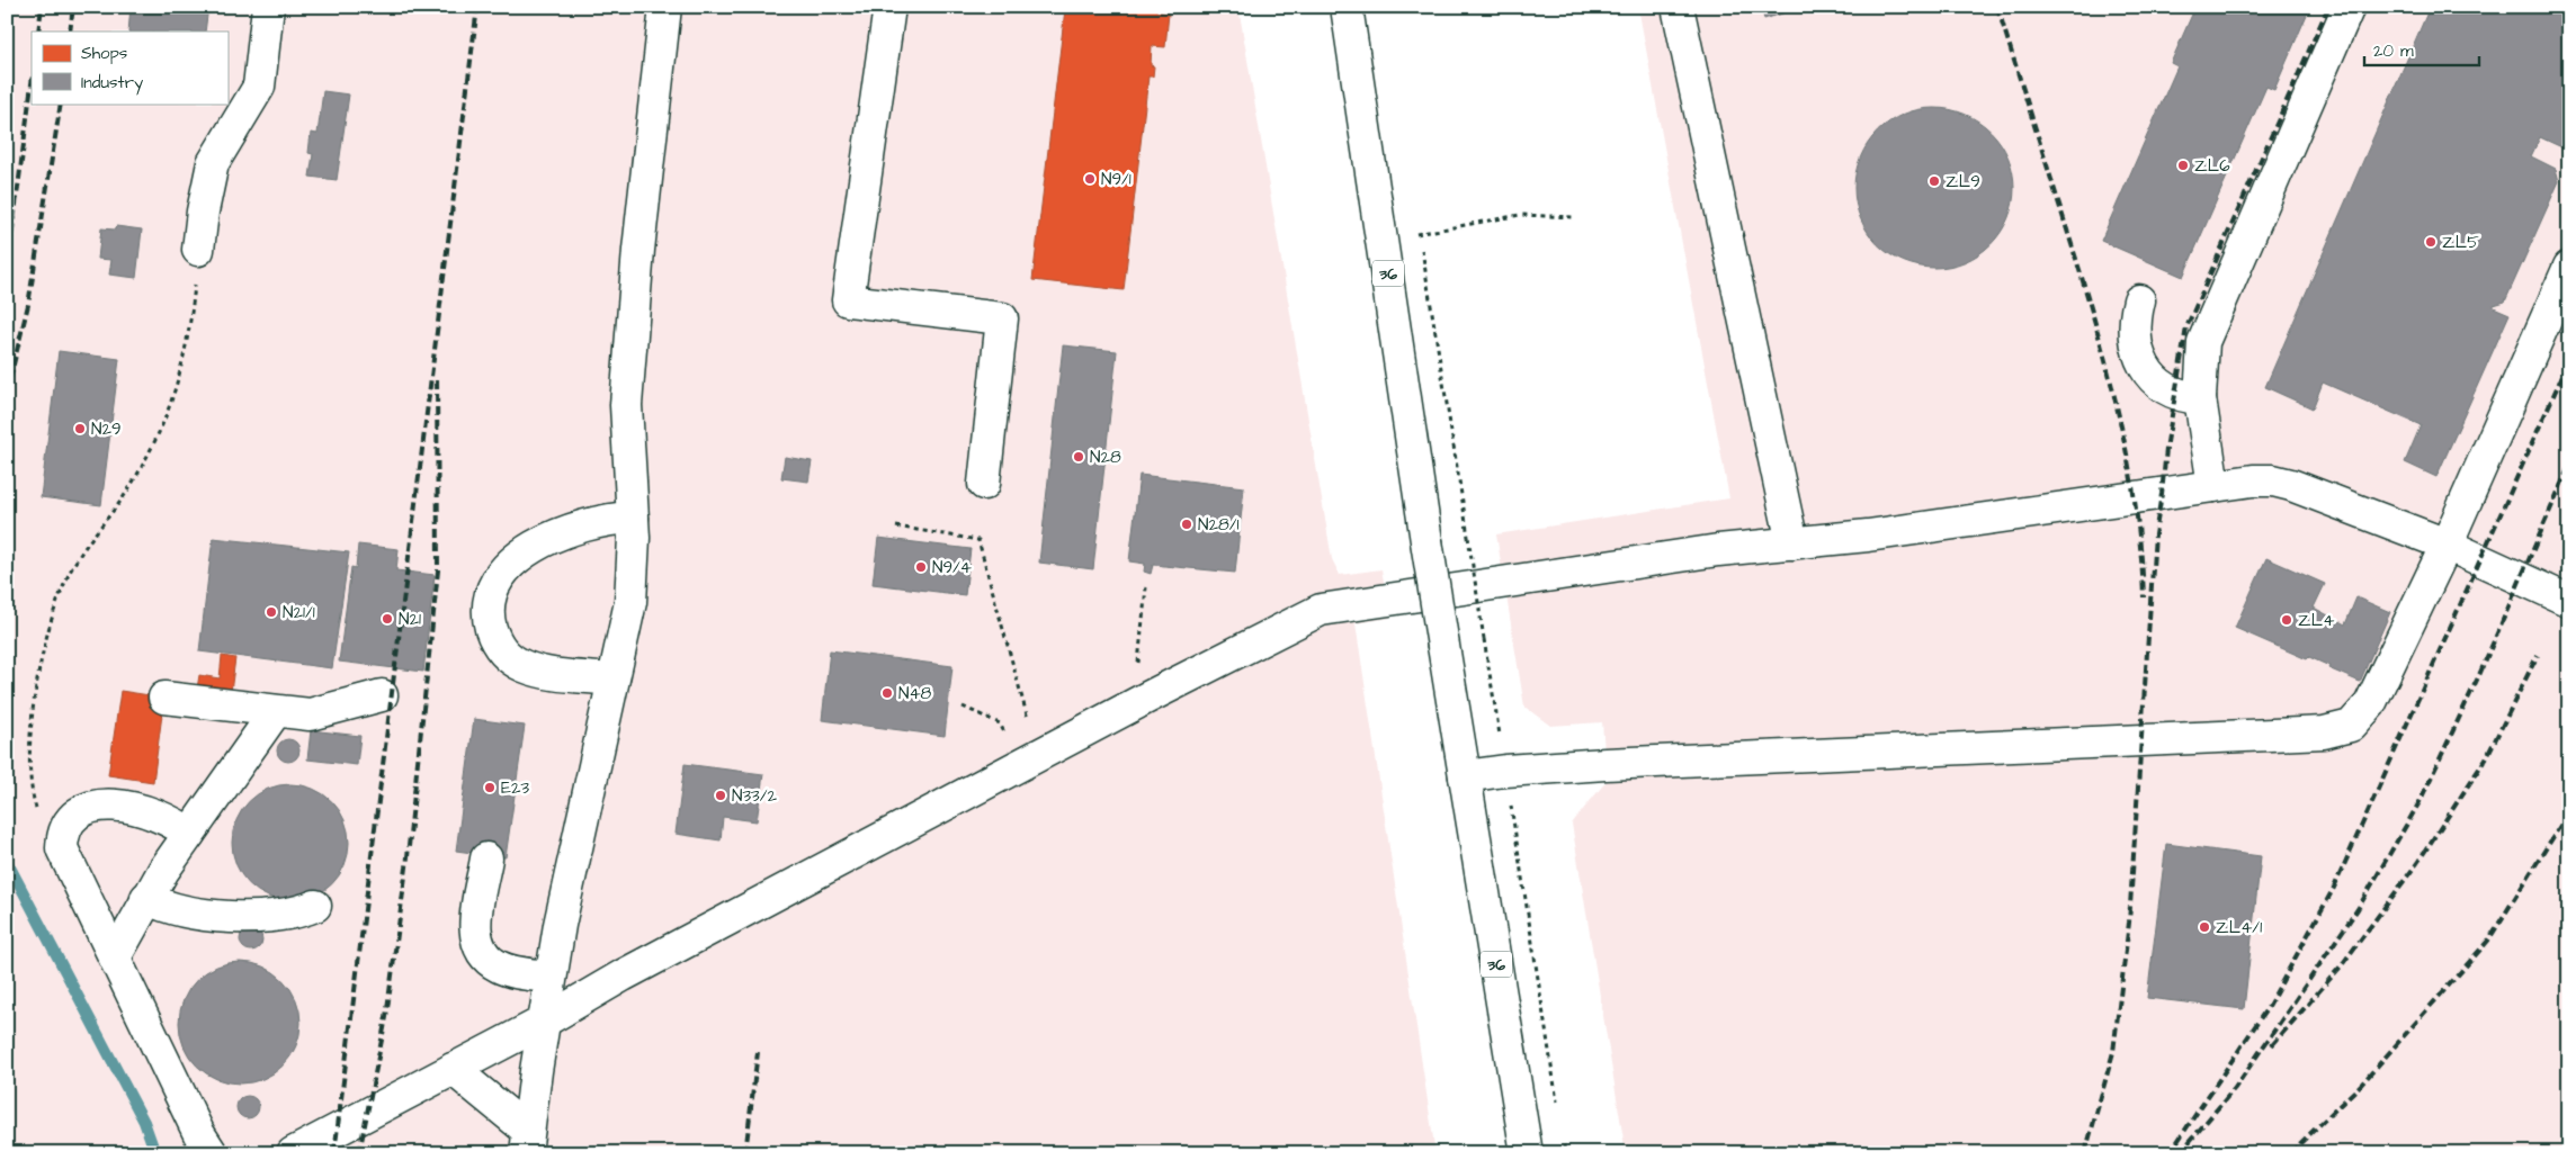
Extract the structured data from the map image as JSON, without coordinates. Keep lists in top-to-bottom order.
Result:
{
  "streets": {
    "main road": ["36"]
  },
  "places": [
    "ZL6",
    "N9/1",
    "ZL9",
    "ZL5",
    "N29",
    "N28",
    "N28/1",
    "N9/4",
    "N21/1",
    "N21",
    "ZL4",
    "N48",
    "E23",
    "N33/2",
    "ZL4/1"
  ],
  "legend": ["Shops", "Industry"],
  "scale_bar": "20 m"
}
